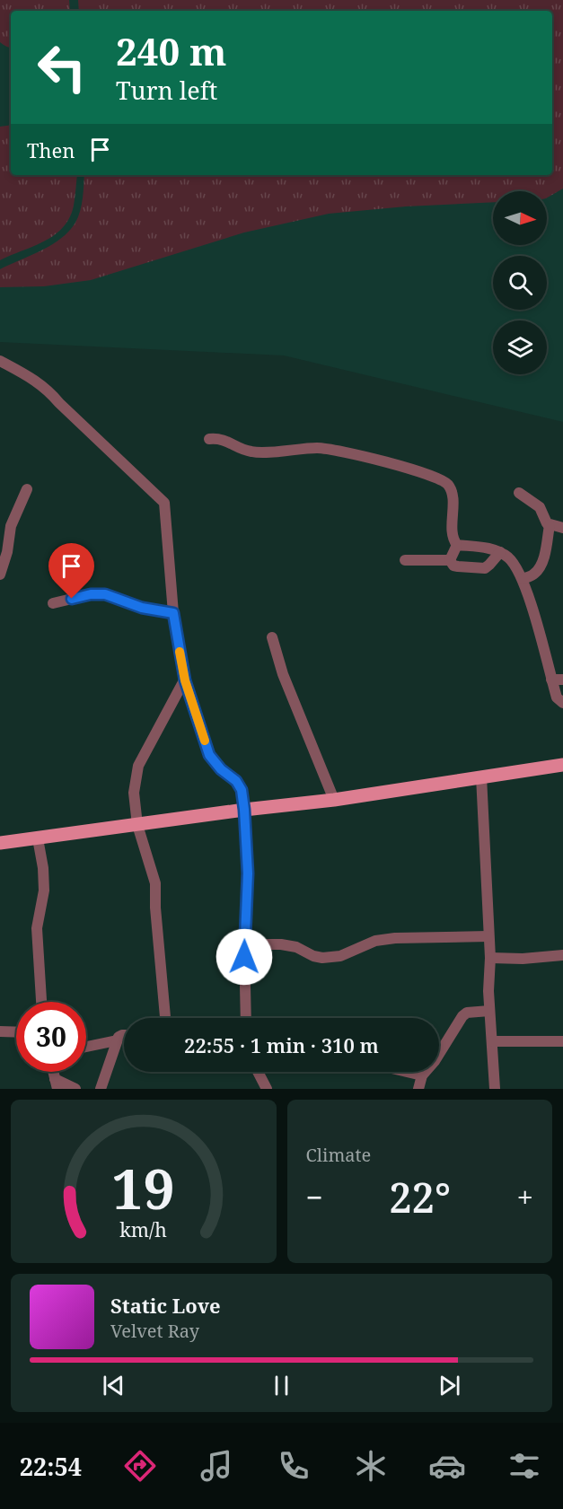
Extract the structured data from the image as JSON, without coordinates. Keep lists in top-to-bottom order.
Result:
{
  "north": "right",
  "page": {
    "turn": ["240 m", "Turn left"],
    "then": "Then",
    "limit": "30",
    "trip": "22:55 · 1 min · 310 m",
    "tile": "Climate",
    "heat": ["−", "22°", "+"],
    "song": ["Static Love", "Velvet Ray"],
    "tabs": "22:54",
    "gauge": ["19", "km/h"]
  }
}
